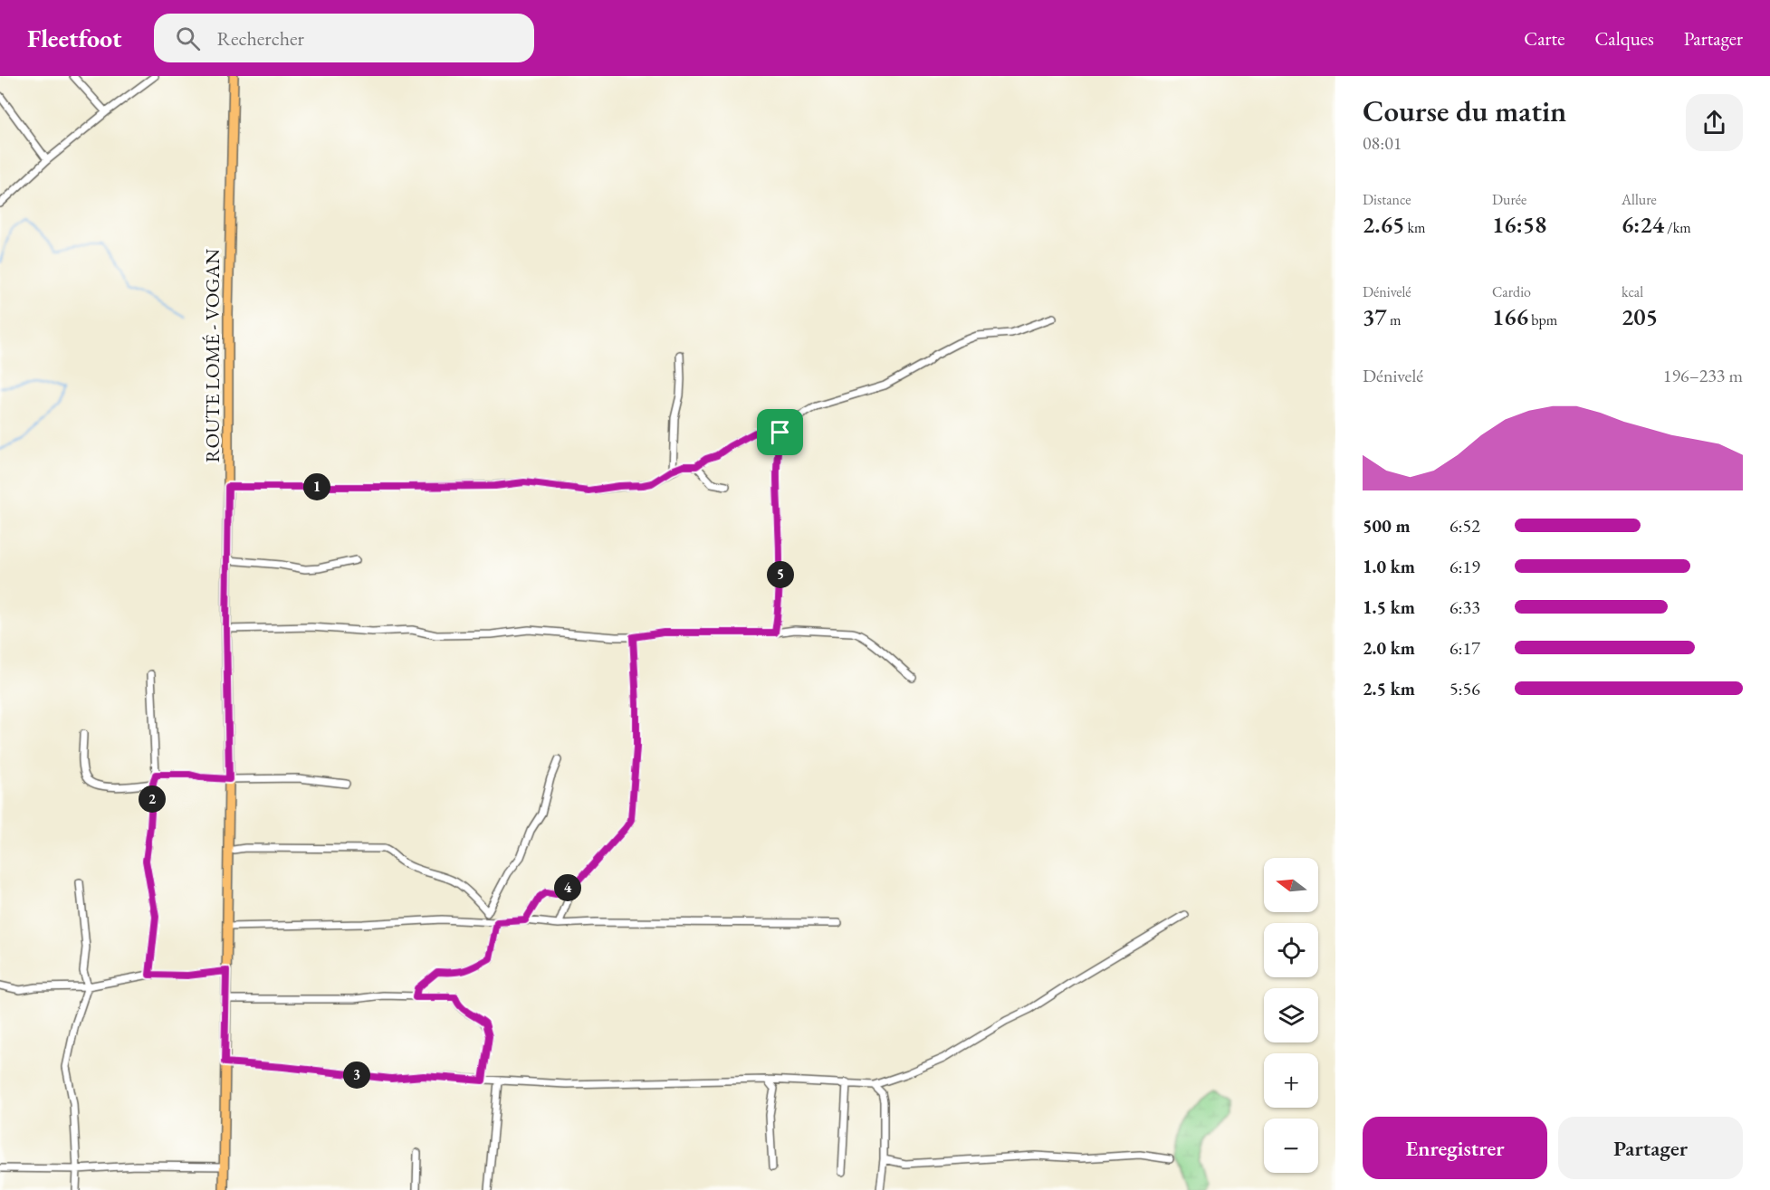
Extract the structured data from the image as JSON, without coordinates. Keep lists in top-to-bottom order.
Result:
{
  "streets": {
    "main road": ["ROUTE LOMÉ - VOGAN"]
  },
  "north": "left",
  "page": {
    "header": "Fleetfoot",
    "search": "Rechercher",
    "nav": ["Carte", "Calques", "Partager"],
    "heading": ["Course du matin", "08:01"],
    "stats": [
      ["Distance", "2.65 km"],
      ["Durée", "16:58"],
      ["Allure", "6:24 /km"],
      ["Dénivelé", "37 m"],
      ["Cardio", "166 bpm"],
      ["kcal", "205"]
    ],
    "chart": ["Dénivelé", "196–233 m"],
    "pins": [
      "1",
      "5",
      "2",
      "4",
      "3"
    ],
    "list": [
      {
        "name": "500 m",
        "note": "6:52"
      },
      {
        "name": "1.0 km",
        "note": "6:19"
      },
      {
        "name": "1.5 km",
        "note": "6:33"
      },
      {
        "name": "2.0 km",
        "note": "6:17"
      },
      {
        "name": "2.5 km",
        "note": "5:56"
      }
    ],
    "map_buttons": ["+", "−"],
    "buttons": ["Enregistrer", "Partager"]
  }
}
